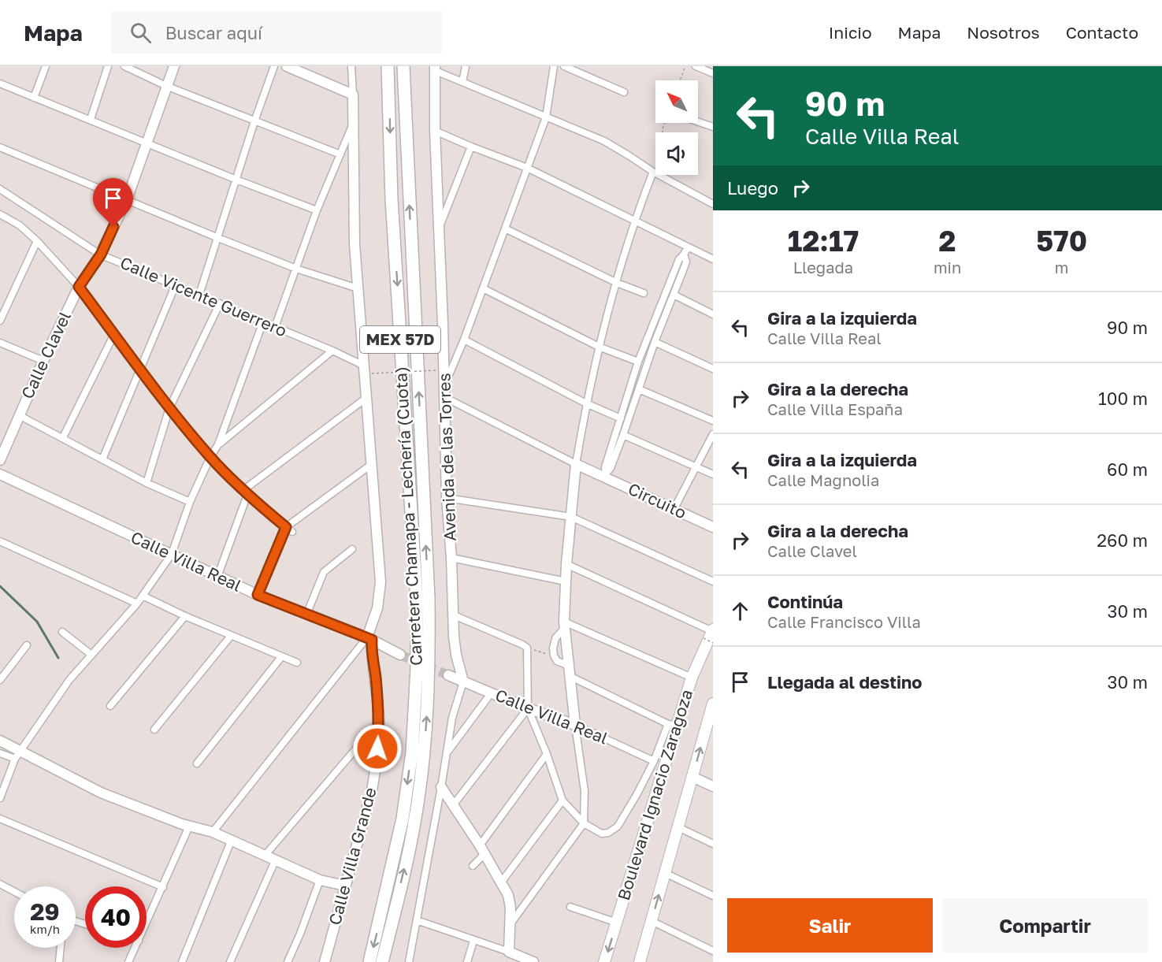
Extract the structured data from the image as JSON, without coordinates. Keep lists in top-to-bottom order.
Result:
{
  "streets": {
    "highway": ["MEX 57D", "Carretera Chamapa - Lechería (Cuota)"],
    "main road": ["Boulevard Ignacio Zaragoza"],
    "street": [
      "Calle Vicente Guerrero",
      "Calle Clavel",
      "Avenida de las Torres",
      "Circuito",
      "Calle Villa Real",
      "Calle Villa Grande"
    ]
  },
  "crossings": [
    ["Calle Vicente Guerrero", "Calle Clavel"],
    ["Avenida de las Torres", "Calle Villa Real"],
    ["Calle Villa Real", "Calle Villa Grande"]
  ],
  "north": "top left",
  "page": {
    "header": "Mapa",
    "search": "Buscar aquí",
    "nav": [
      "Inicio",
      "Mapa",
      "Nosotros",
      "Contacto"
    ],
    "turn": ["90 m", "Calle Villa Real"],
    "then": "Luego",
    "eta": [
      "12:17",
      "Llegada",
      "2",
      "min",
      "570",
      "m"
    ],
    "list": [
      {
        "name": "Gira a la izquierda",
        "note": "Calle Villa Real",
        "value": "90 m"
      },
      {
        "name": "Gira a la derecha",
        "note": "Calle Villa España",
        "value": "100 m"
      },
      {
        "name": "Gira a la izquierda",
        "note": "Calle Magnolia",
        "value": "60 m"
      },
      {
        "name": "Gira a la derecha",
        "note": "Calle Clavel",
        "value": "260 m"
      },
      {
        "name": "Continúa",
        "note": "Calle Francisco Villa",
        "value": "30 m"
      },
      {
        "name": "Llegada al destino",
        "value": "30 m"
      }
    ],
    "speed": "29 km/h",
    "limit": "40",
    "buttons": ["Salir", "Compartir"]
  }
}
